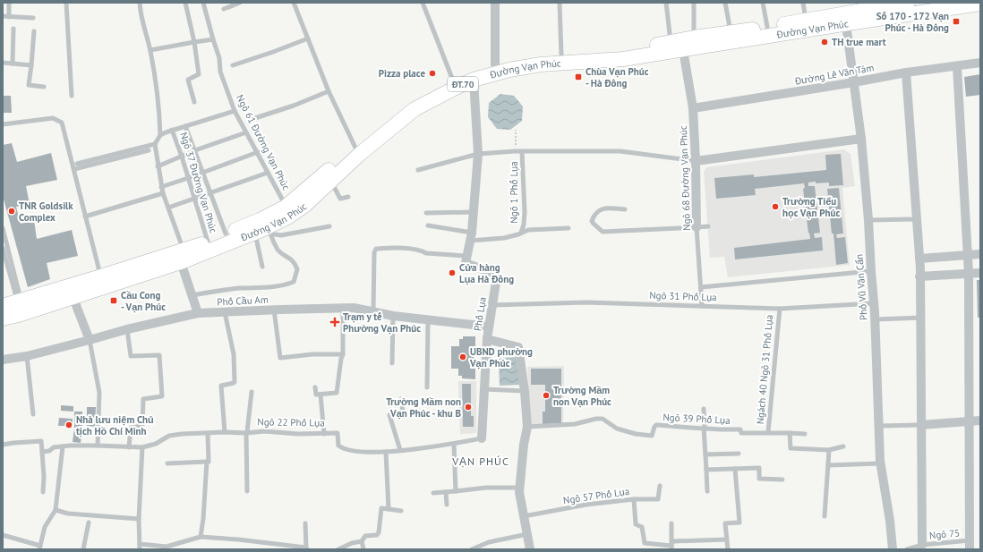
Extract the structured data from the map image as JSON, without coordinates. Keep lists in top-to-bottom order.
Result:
{
  "streets": {
    "main road": ["Đường Vạn Phúc", "ĐT.70"],
    "street": [
      "Đường Lê Văn Tám",
      "Ngõ 68 Đường Vạn Phúc",
      "Phố Vũ Văn Cẩn",
      "Phố Cầu Am",
      "Phố Lụa",
      "Ngõ 22 Phố Lụa"
    ],
    "lane": [
      "Ngõ 61 Đường Vạn Phúc",
      "Ngõ 37 Đường Vạn Phúc",
      "Ngõ 1 Phố Lụa",
      "Ngõ 31 Phố Lụa",
      "Ngách 40 Ngõ 31 Phố Lụa",
      "Ngõ 39 Phố Lụa",
      "Ngõ 57 Phố Lụa",
      "Ngõ 75"
    ]
  },
  "crossings": [
    ["Đường Vạn Phúc", "Ngõ 61 Đường Vạn Phúc"],
    ["Đường Vạn Phúc", "Ngõ 68 Đường Vạn Phúc"],
    ["Đường Vạn Phúc", "Ngõ 37 Đường Vạn Phúc"],
    ["Đường Vạn Phúc", "Phố Vũ Văn Cẩn"],
    ["Đường Lê Văn Tám", "Ngõ 68 Đường Vạn Phúc"],
    ["Đường Lê Văn Tám", "Phố Vũ Văn Cẩn"],
    ["Ngõ 68 Đường Vạn Phúc", "Ngõ 31 Phố Lụa"],
    ["Phố Vũ Văn Cẩn", "Ngõ 31 Phố Lụa"],
    ["Ngõ 31 Phố Lụa", "Phố Lụa"],
    ["Ngõ 31 Phố Lụa", "Ngách 40 Ngõ 31 Phố Lụa"],
    ["Phố Cầu Am", "Phố Lụa"],
    ["Phố Lụa", "Ngõ 39 Phố Lụa"],
    ["Phố Lụa", "Ngõ 22 Phố Lụa"],
    ["Phố Lụa", "Ngõ 57 Phố Lụa"],
    ["Ngách 40 Ngõ 31 Phố Lụa", "Ngõ 39 Phố Lụa"]
  ],
  "districts": ["VẠN PHÚC"],
  "places": {
    "transit": ["Số 170 - 172 Vạn Phúc - Hà Đông", "Chùa Vạn Phúc - Hà Đông", "Cầu Cong - Vạn Phúc"],
    "other": [
      "TH true mart",
      "Pizza place",
      "Trường Tiểu học Vạn Phúc",
      "TNR Goldsilk Complex",
      "Cửa hàng Lụa Hà Đông",
      "UBND phường Vạn Phúc",
      "Trường Mầm non Vạn Phúc",
      "Trường Mầm non Vạn Phúc - khu B",
      "Nhà lưu niệm Chủ tịch Hồ Chí Minh"
    ],
    "health": ["Trạm y tế Phường Vạn Phúc"]
  }
}
